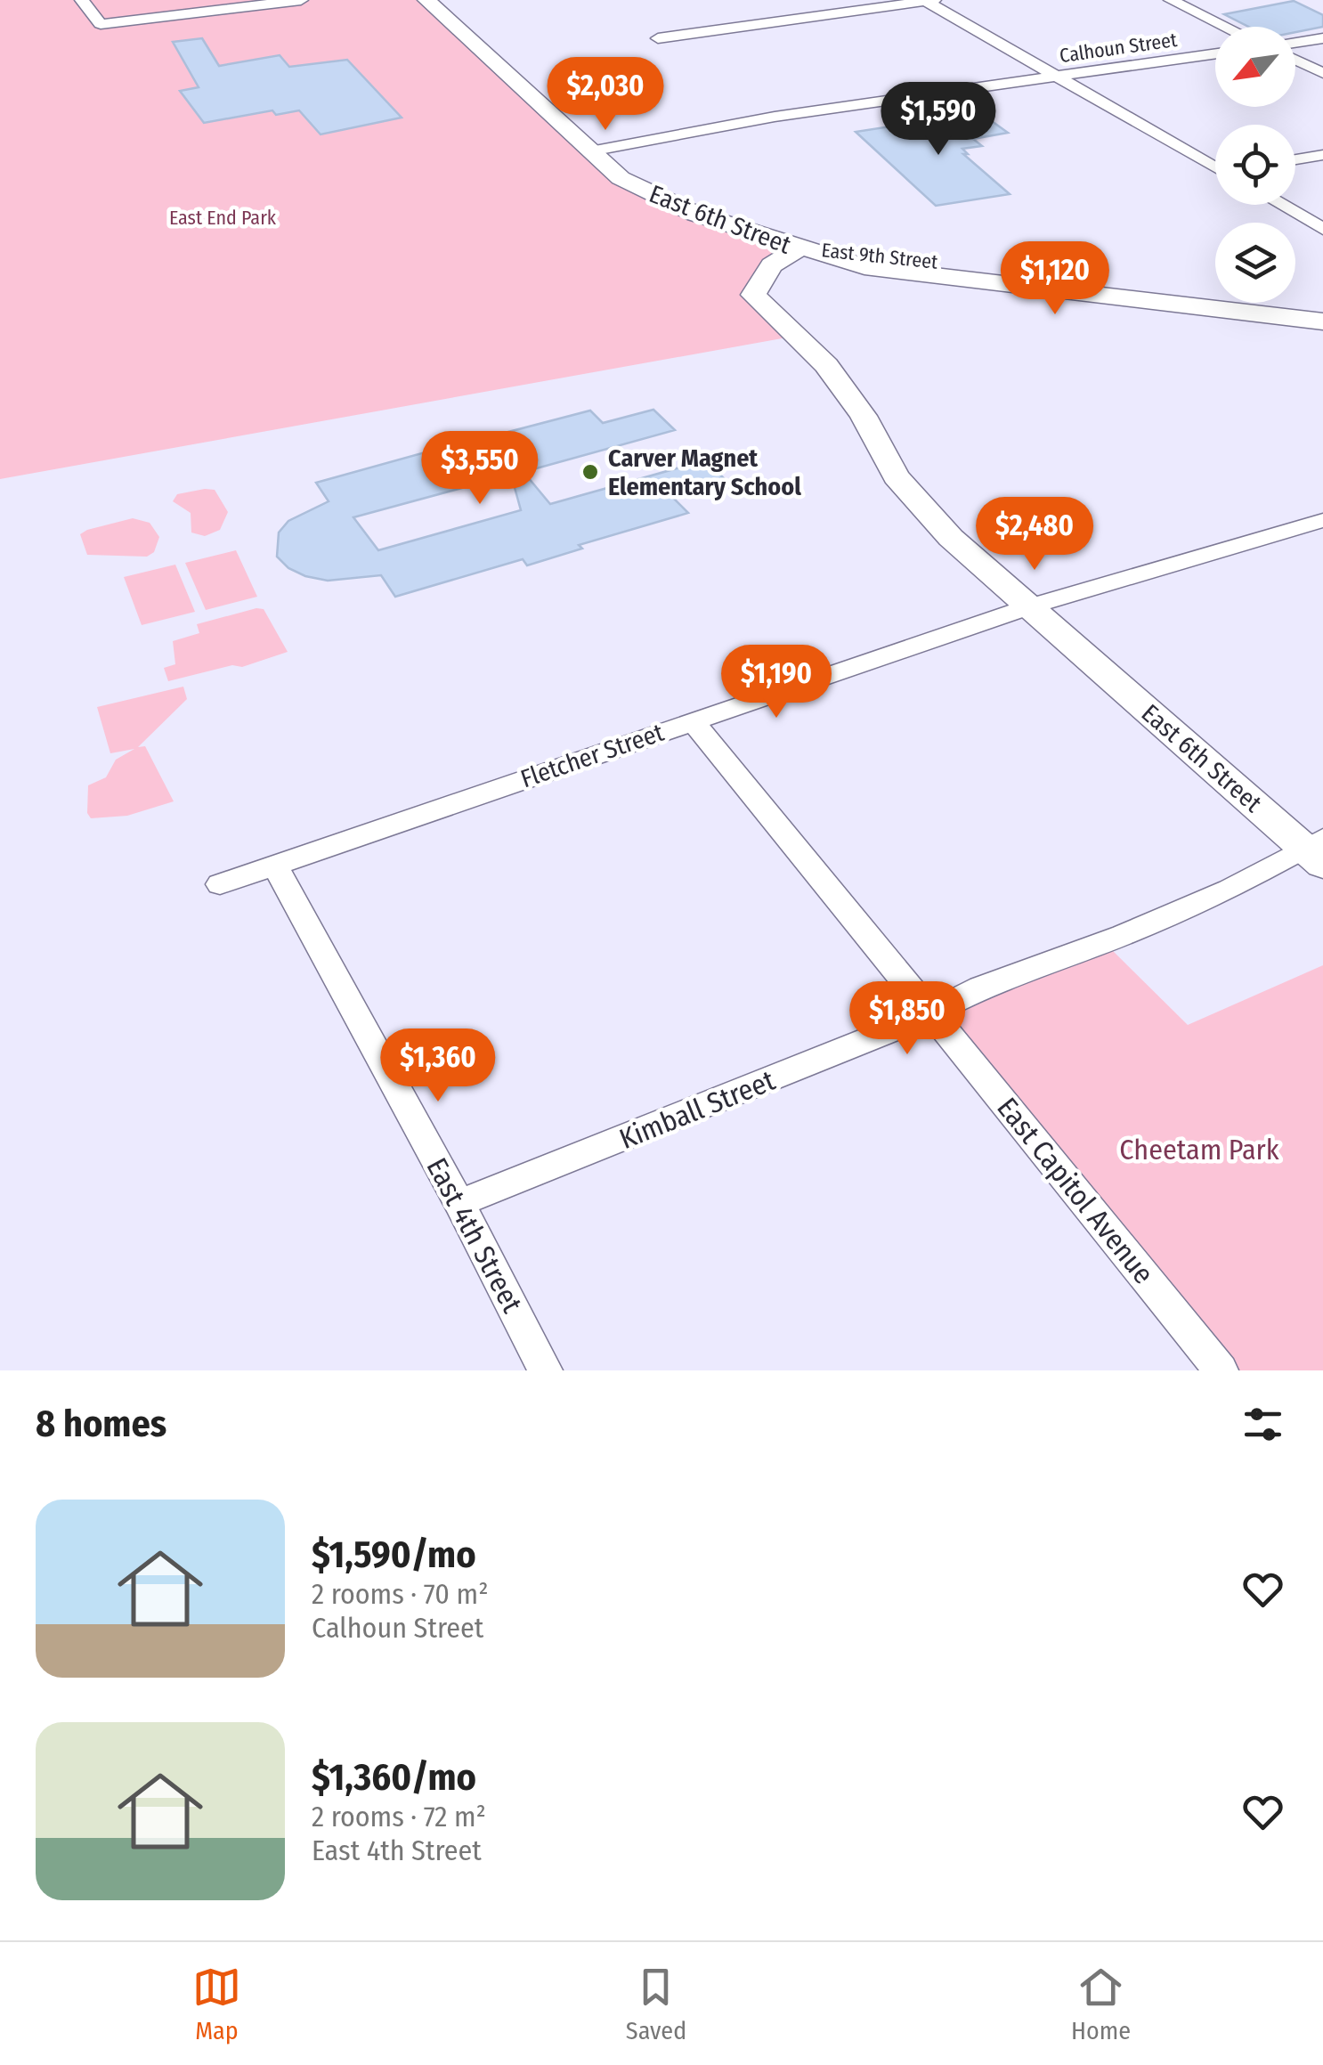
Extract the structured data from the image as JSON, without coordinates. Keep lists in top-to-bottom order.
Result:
{
  "streets": {
    "main road": ["East 6th Street", "East 9th Street"],
    "street": [
      "Calhoun Street",
      "Fletcher Street",
      "Kimball Street",
      "East Capitol Avenue",
      "East 4th Street"
    ]
  },
  "crossings": [
    ["Calhoun Street", "East 6th Street"],
    ["East 6th Street", "East 9th Street"],
    ["East 6th Street", "Fletcher Street"],
    ["East 6th Street", "Kimball Street"],
    ["Fletcher Street", "East Capitol Avenue"],
    ["Fletcher Street", "East 4th Street"],
    ["Kimball Street", "East Capitol Avenue"],
    ["Kimball Street", "East 4th Street"]
  ],
  "parks": ["East End Park", "Cheetam Park"],
  "places": ["Carver Magnet Elementary School"],
  "north": "bottom left",
  "page": {
    "price": [
      "$2,030",
      "$1,590",
      "$1,120",
      "$3,550",
      "$2,480",
      "$1,190",
      "$1,850",
      "$1,360"
    ],
    "heading": "8 homes",
    "list": [
      {
        "name": "$1,590/mo",
        "note": "2 rooms · 70 m² · Calhoun Street"
      },
      {
        "name": "$1,360/mo",
        "note": "2 rooms · 72 m² · East 4th Street"
      }
    ],
    "tabs": ["Map", "Saved", "Home"]
  }
}
